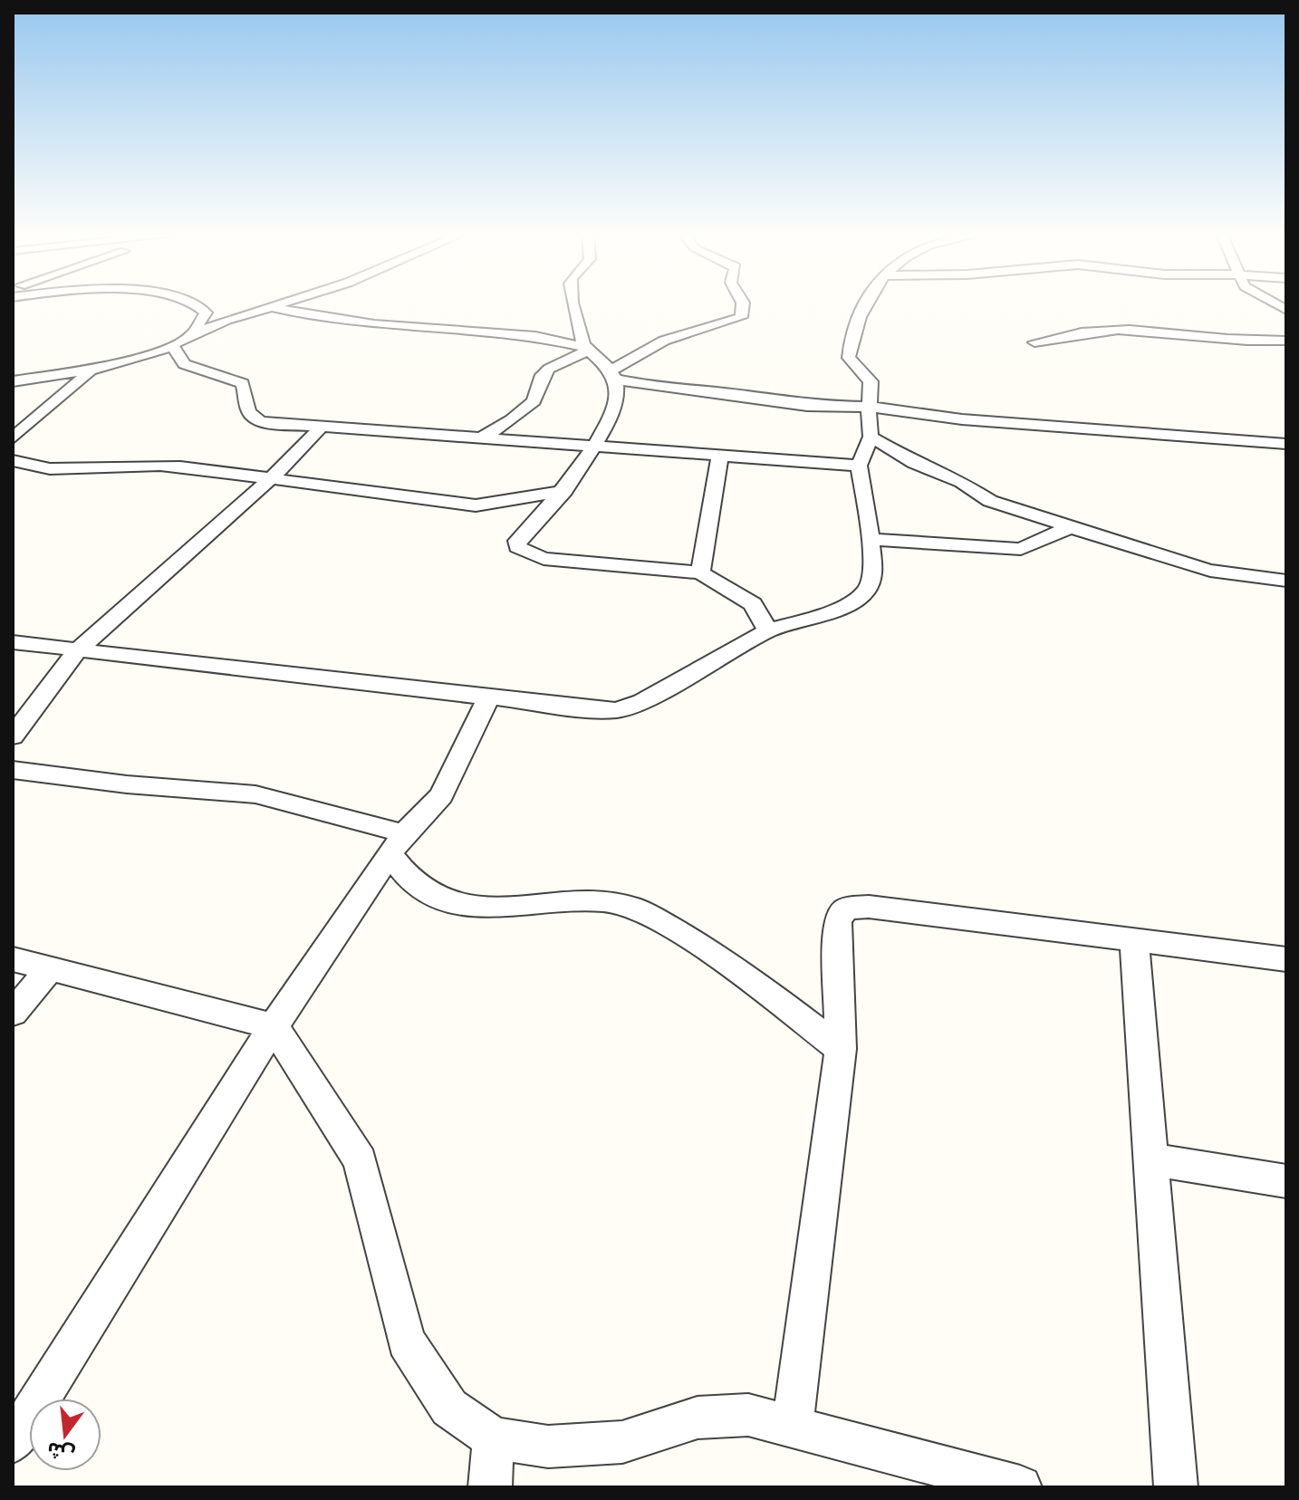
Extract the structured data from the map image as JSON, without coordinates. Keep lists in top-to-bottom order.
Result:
{
  "north": "bottom"
}
